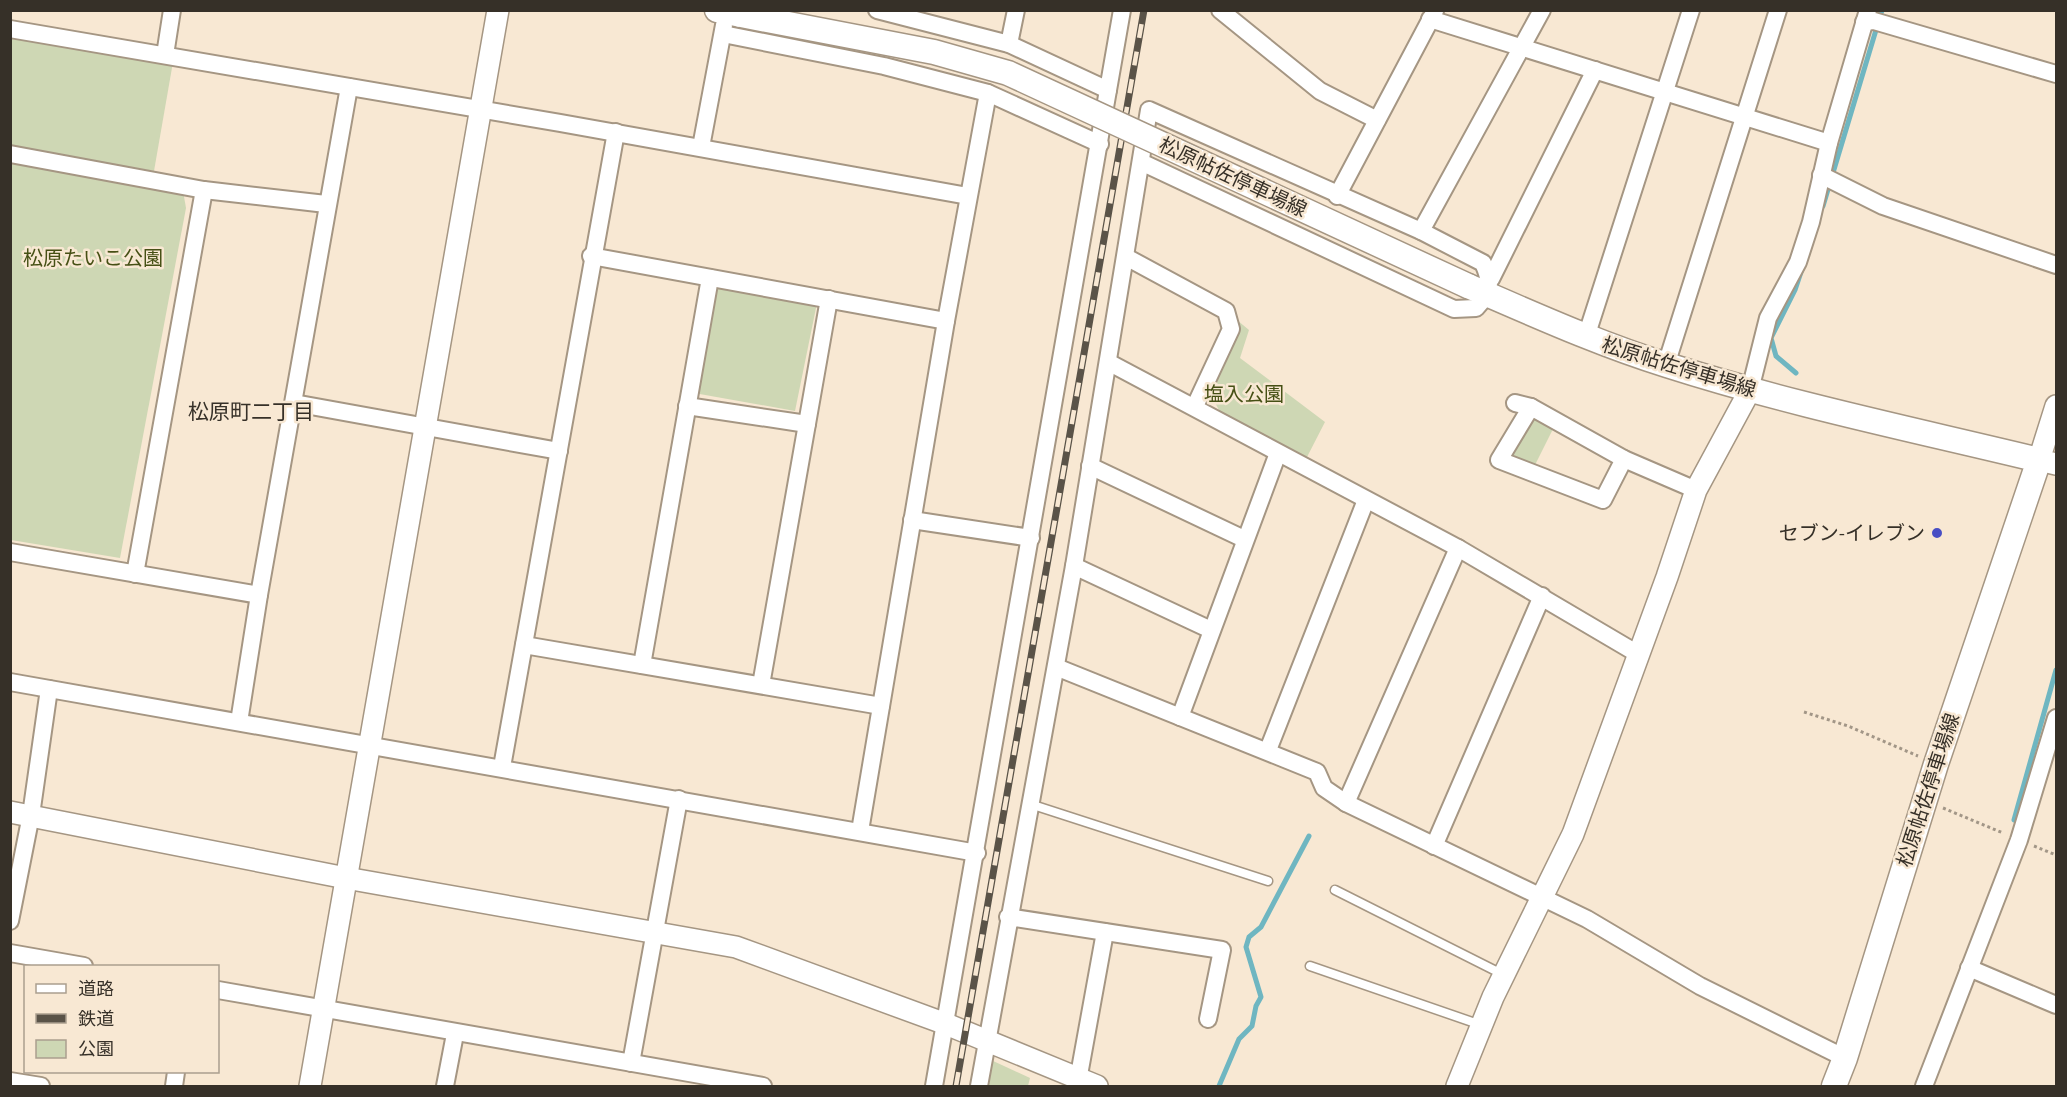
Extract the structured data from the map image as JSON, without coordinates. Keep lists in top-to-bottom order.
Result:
{
  "streets": {
    "main road": ["松原帖佐停車場線"]
  },
  "districts": ["松原町二丁目"],
  "parks": ["松原たいこ公園", "塩入公園"],
  "places": ["セブン-イレブン"],
  "legend": ["道路", "鉄道", "公園"]
}
